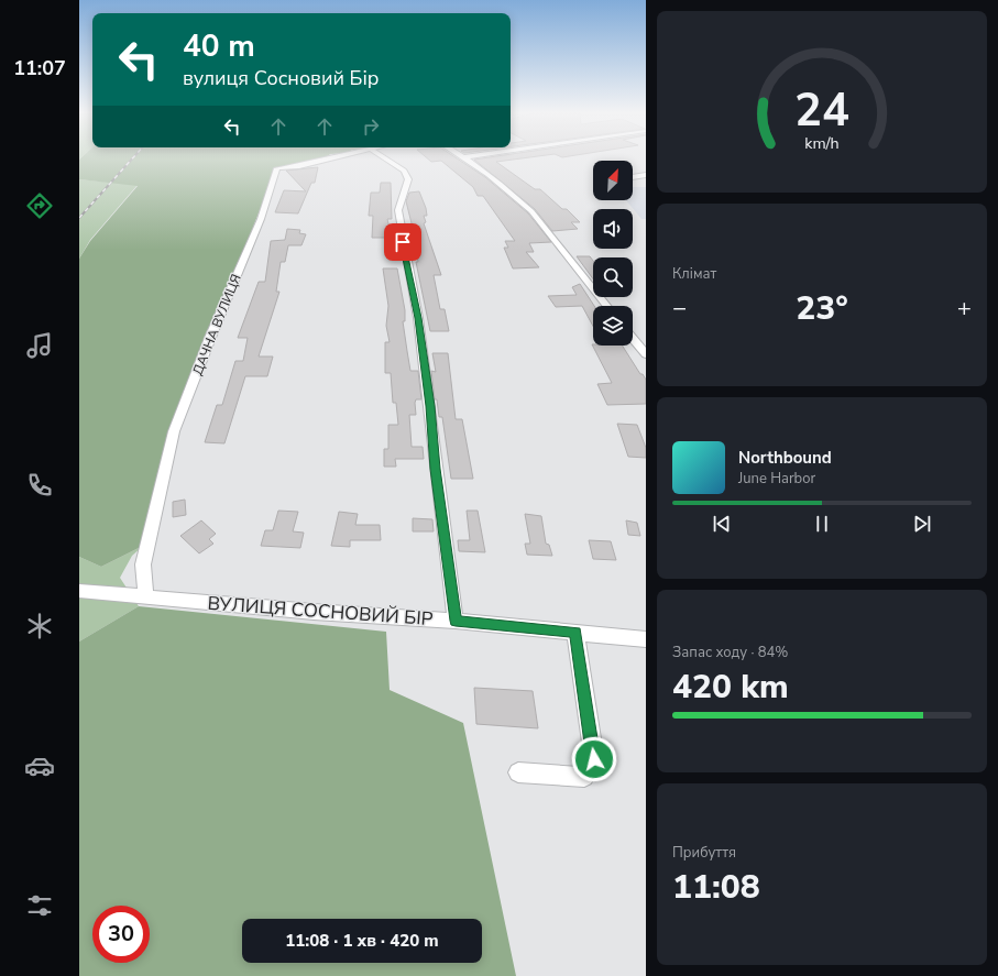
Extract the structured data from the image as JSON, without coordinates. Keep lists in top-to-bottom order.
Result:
{
  "streets": {
    "street": ["ДАЧНА ВУЛИЦЯ", "ВУЛИЦЯ СОСНОВИЙ БІР"]
  },
  "crossings": [
    ["ДАЧНА ВУЛИЦЯ", "ВУЛИЦЯ СОСНОВИЙ БІР"]
  ],
  "north": "top right",
  "page": {
    "tabs": "11:07",
    "turn": ["40 m", "вулиця Сосновий Бір"],
    "tile": [
      "Клімат",
      ["Запас ходу · 84%", "420 km"],
      ["Прибуття", "11:08"]
    ],
    "heat": ["−", "23°", "+"],
    "song": ["Northbound", "June Harbor"],
    "limit": "30",
    "trip": "11:08 · 1 хв · 420 m",
    "gauge": ["24", "km/h"]
  }
}
